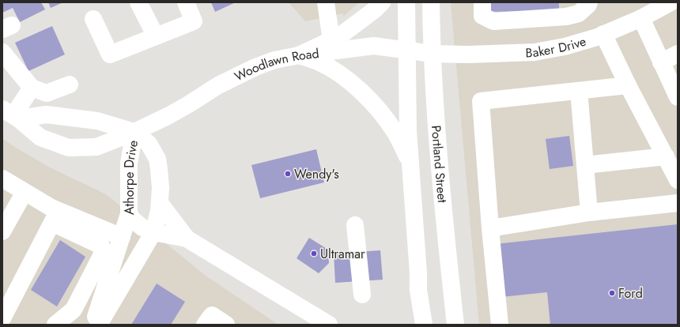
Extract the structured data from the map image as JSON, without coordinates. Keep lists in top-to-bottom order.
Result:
{
  "streets": {
    "street": [
      "Baker Drive",
      "Woodlawn Road",
      "Portland Street",
      "Athorpe Drive"
    ]
  },
  "crossings": [
    ["Baker Drive", "Woodlawn Road"],
    ["Baker Drive", "Portland Street"],
    ["Woodlawn Road", "Portland Street"],
    ["Woodlawn Road", "Athorpe Drive"]
  ],
  "places": ["Wendy's", "Ultramar", "Ford"]
}
